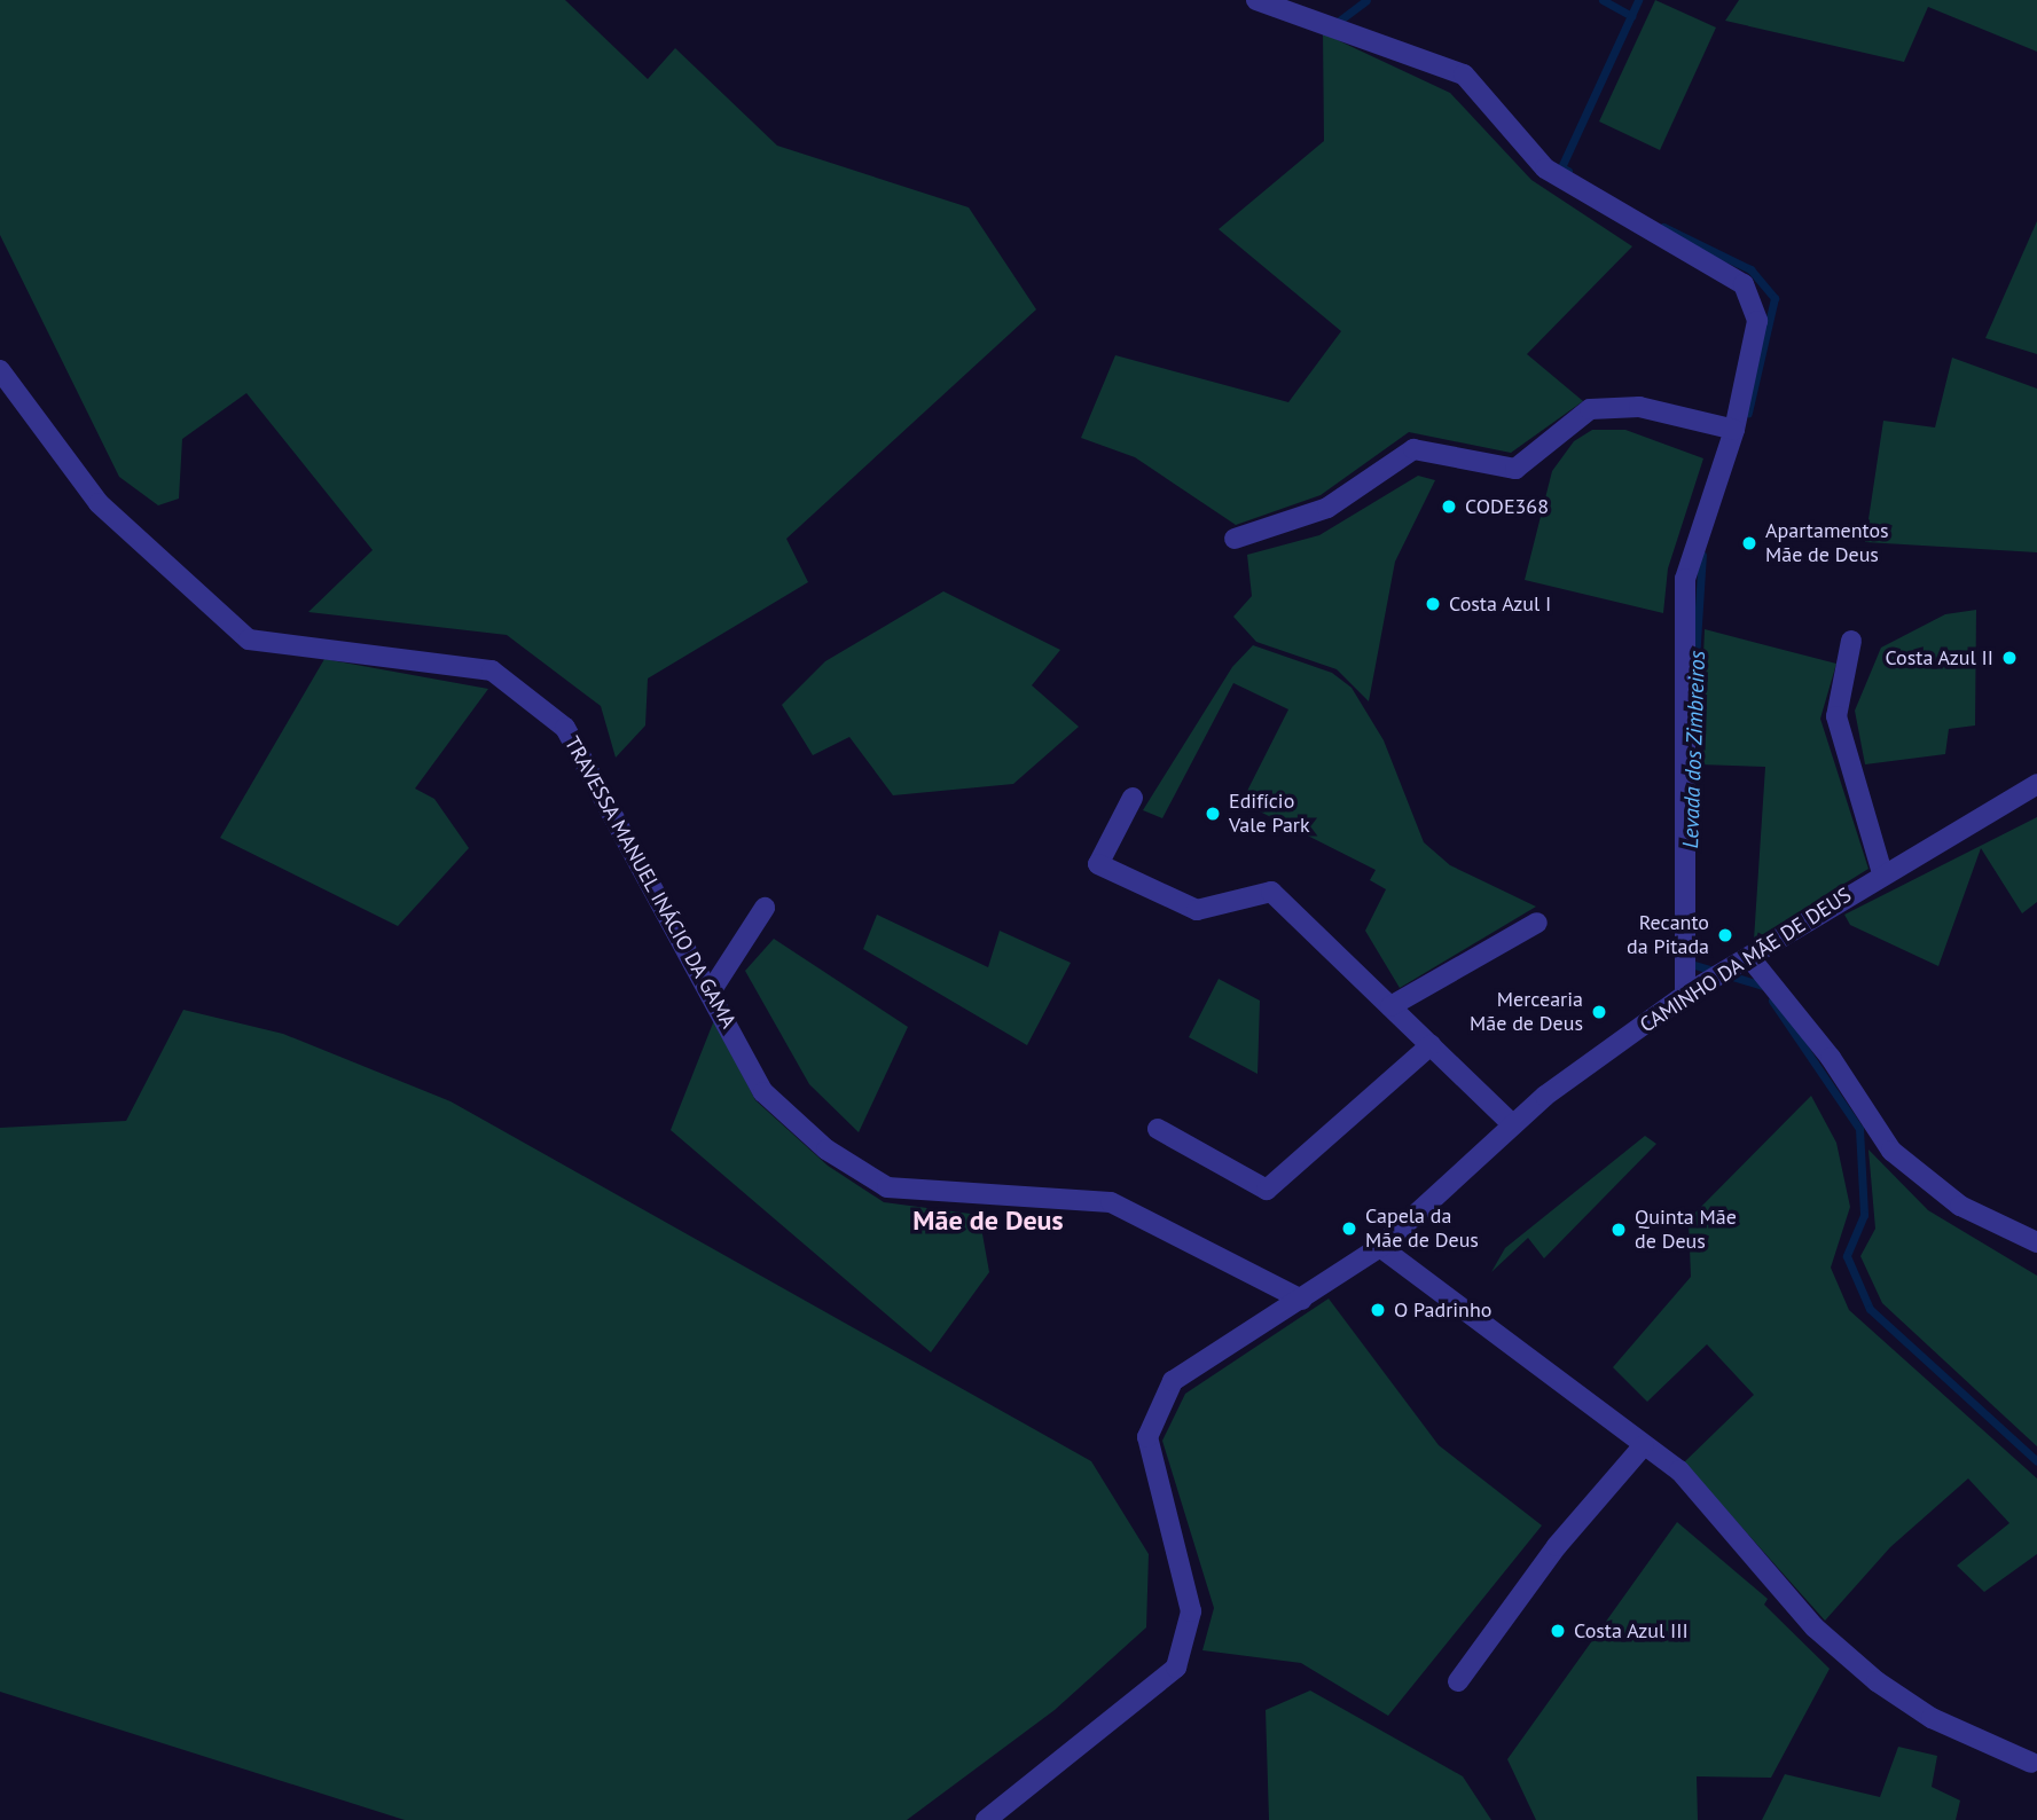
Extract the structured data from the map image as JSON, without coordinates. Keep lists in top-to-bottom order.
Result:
{
  "streets": {
    "street": ["TRAVESSA MANUEL INÁCIO DA GAMA", "CAMINHO DA MÃE DE DEUS"]
  },
  "crossings": [
    ["TRAVESSA MANUEL INÁCIO DA GAMA", "CAMINHO DA MÃE DE DEUS"]
  ],
  "districts": ["Mãe de Deus"],
  "water": ["Levada dos Zimbreiros"],
  "places": [
    "CODE368",
    "Apartamentos Mãe de Deus",
    "Costa Azul I",
    "Costa Azul II",
    "Edifício Vale Park",
    "Recanto da Pitada",
    "Mercearia Mãe de Deus",
    "Capela da Mãe de Deus",
    "Quinta Mãe de Deus",
    "O Padrinho",
    "Costa Azul III"
  ]
}
